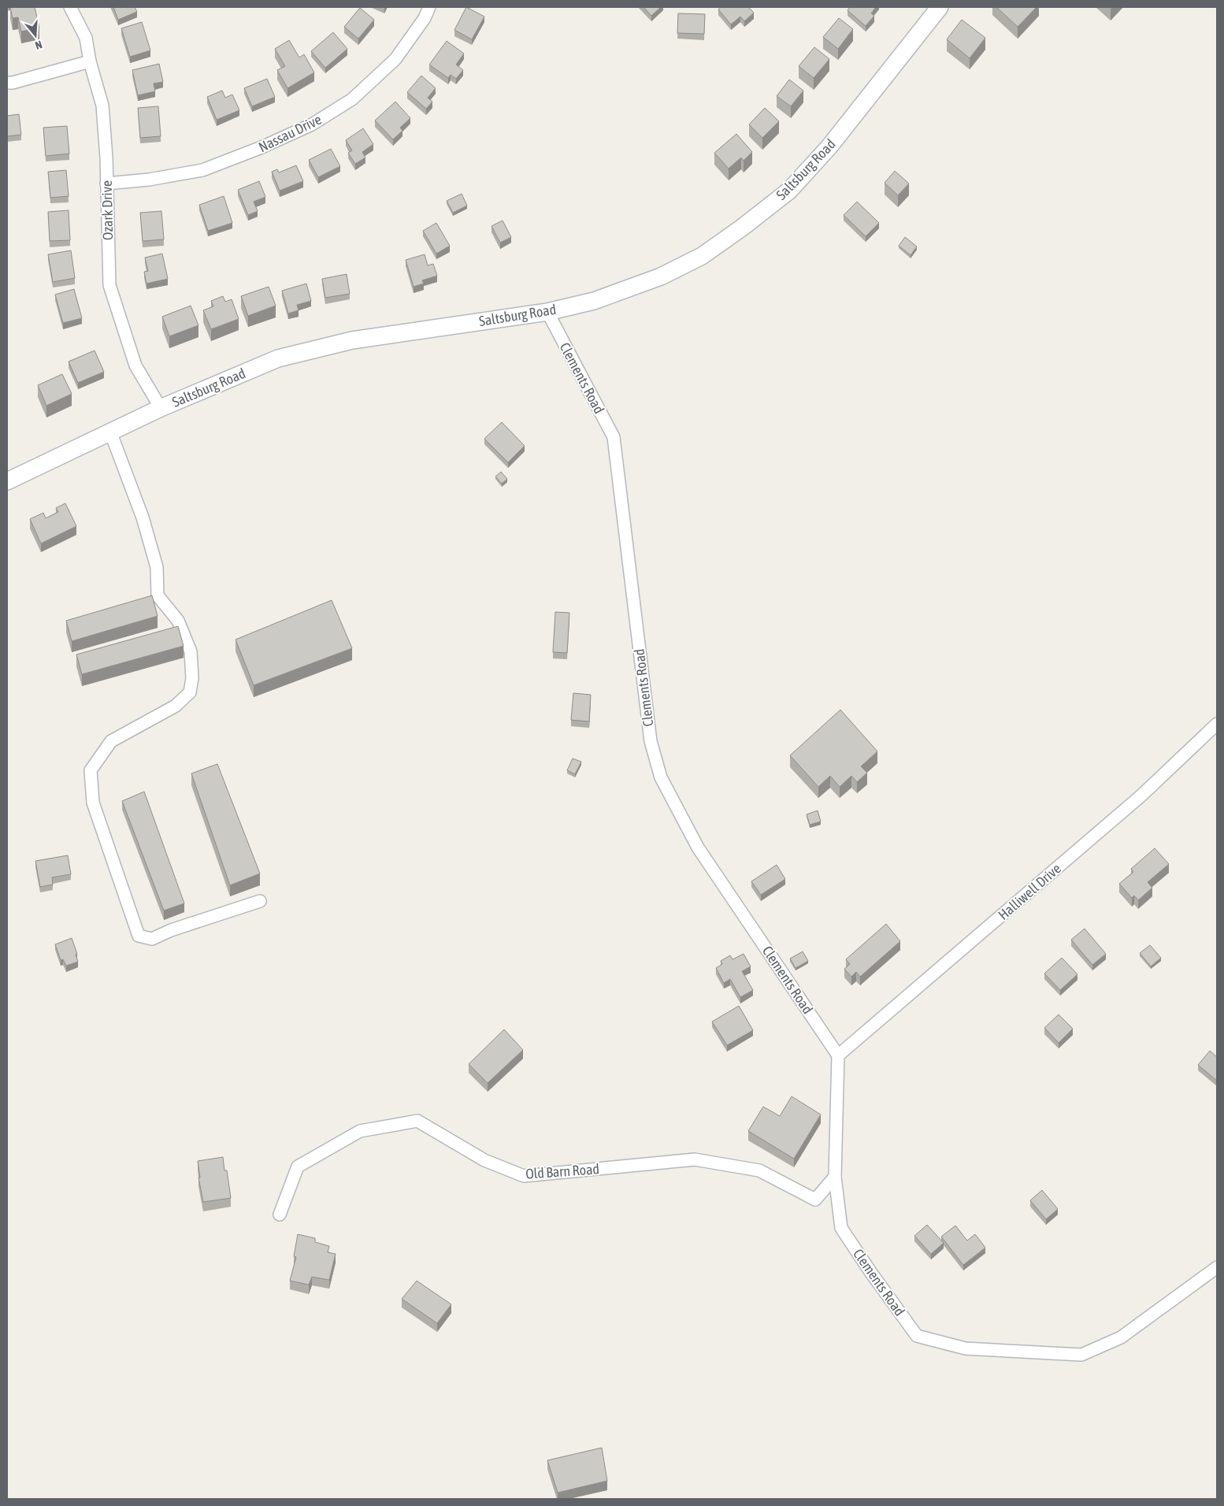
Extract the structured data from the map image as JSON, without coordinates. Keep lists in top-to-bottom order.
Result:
{
  "streets": {
    "main road": ["Saltsburg Road"],
    "street": [
      "Nassau Drive",
      "Ozark Drive",
      "Clements Road",
      "Halliwell Drive",
      "Old Barn Road"
    ]
  },
  "crossings": [
    ["Nassau Drive", "Ozark Drive"],
    ["Saltsburg Road", "Ozark Drive"],
    ["Saltsburg Road", "Clements Road"],
    ["Clements Road", "Halliwell Drive"],
    ["Clements Road", "Old Barn Road"]
  ],
  "north": "bottom"
}
